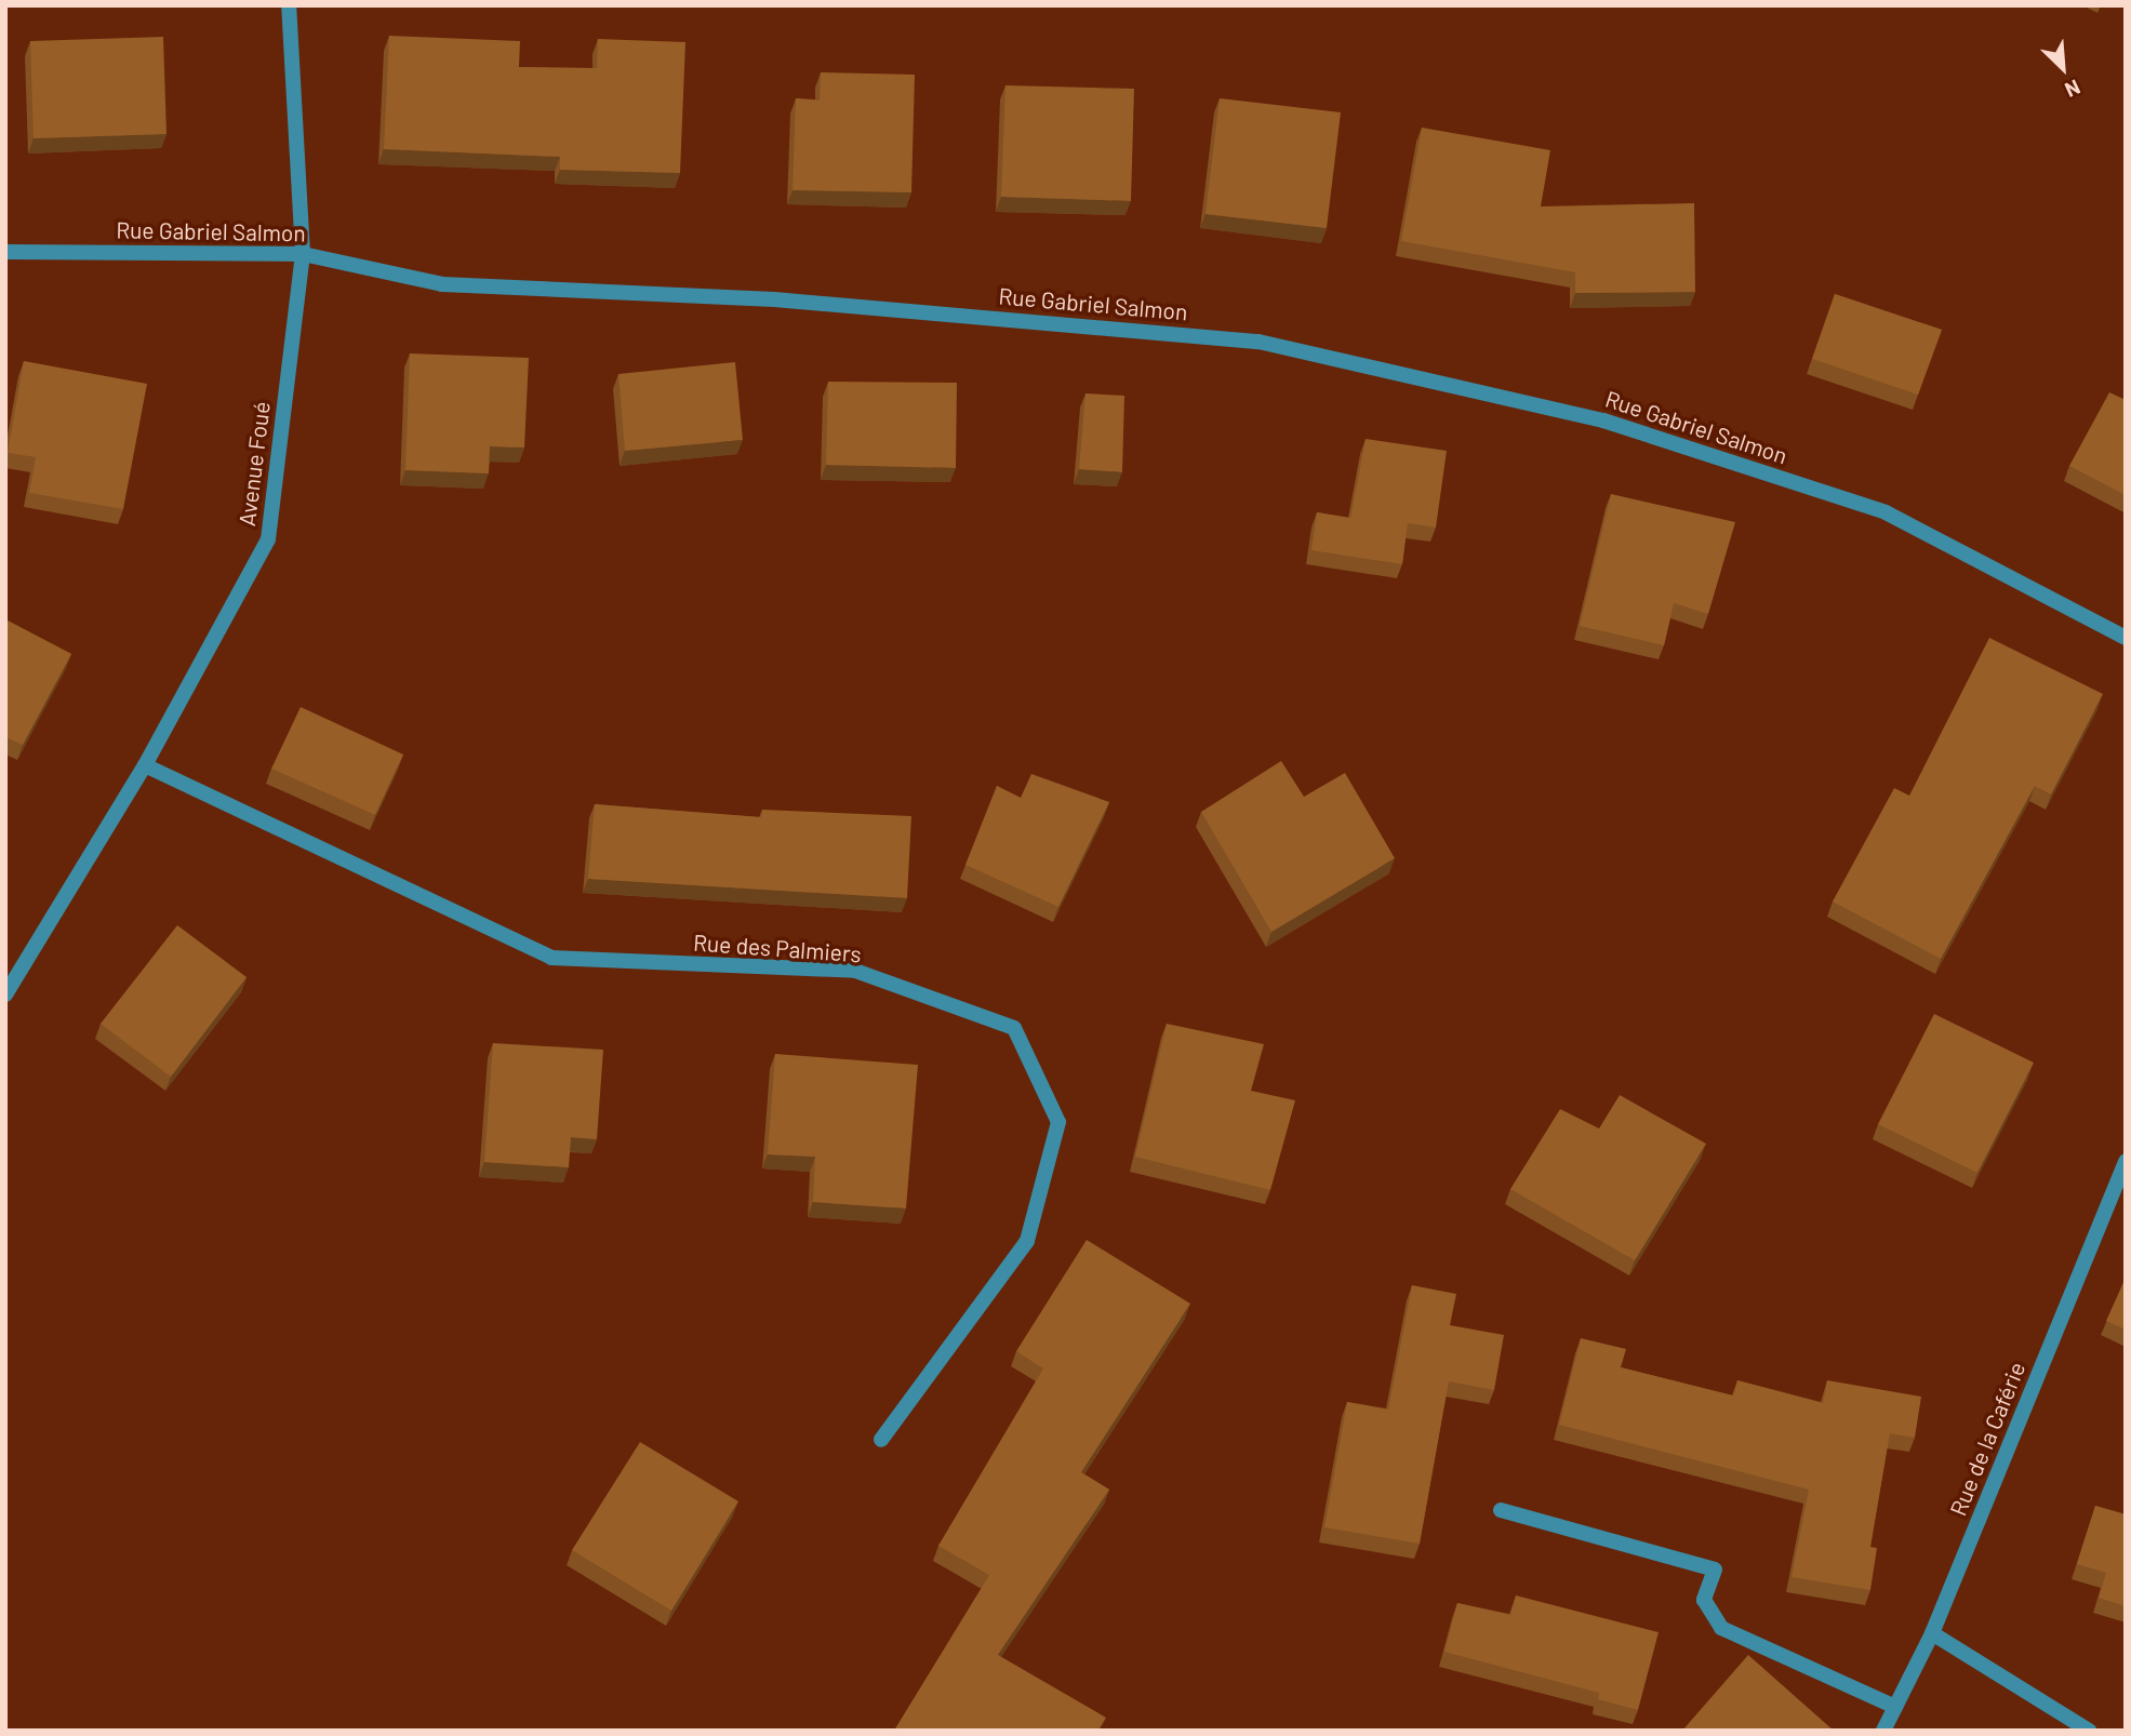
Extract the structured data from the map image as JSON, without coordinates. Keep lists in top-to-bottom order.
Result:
{
  "streets": {
    "street": [
      "Rue Gabriel Salmon",
      "Avenue Foué",
      "Rue des Palmiers",
      "Rue de la Caférie"
    ]
  },
  "crossings": [
    ["Rue Gabriel Salmon", "Avenue Foué"],
    ["Avenue Foué", "Rue des Palmiers"]
  ],
  "north": "bottom right"
}
